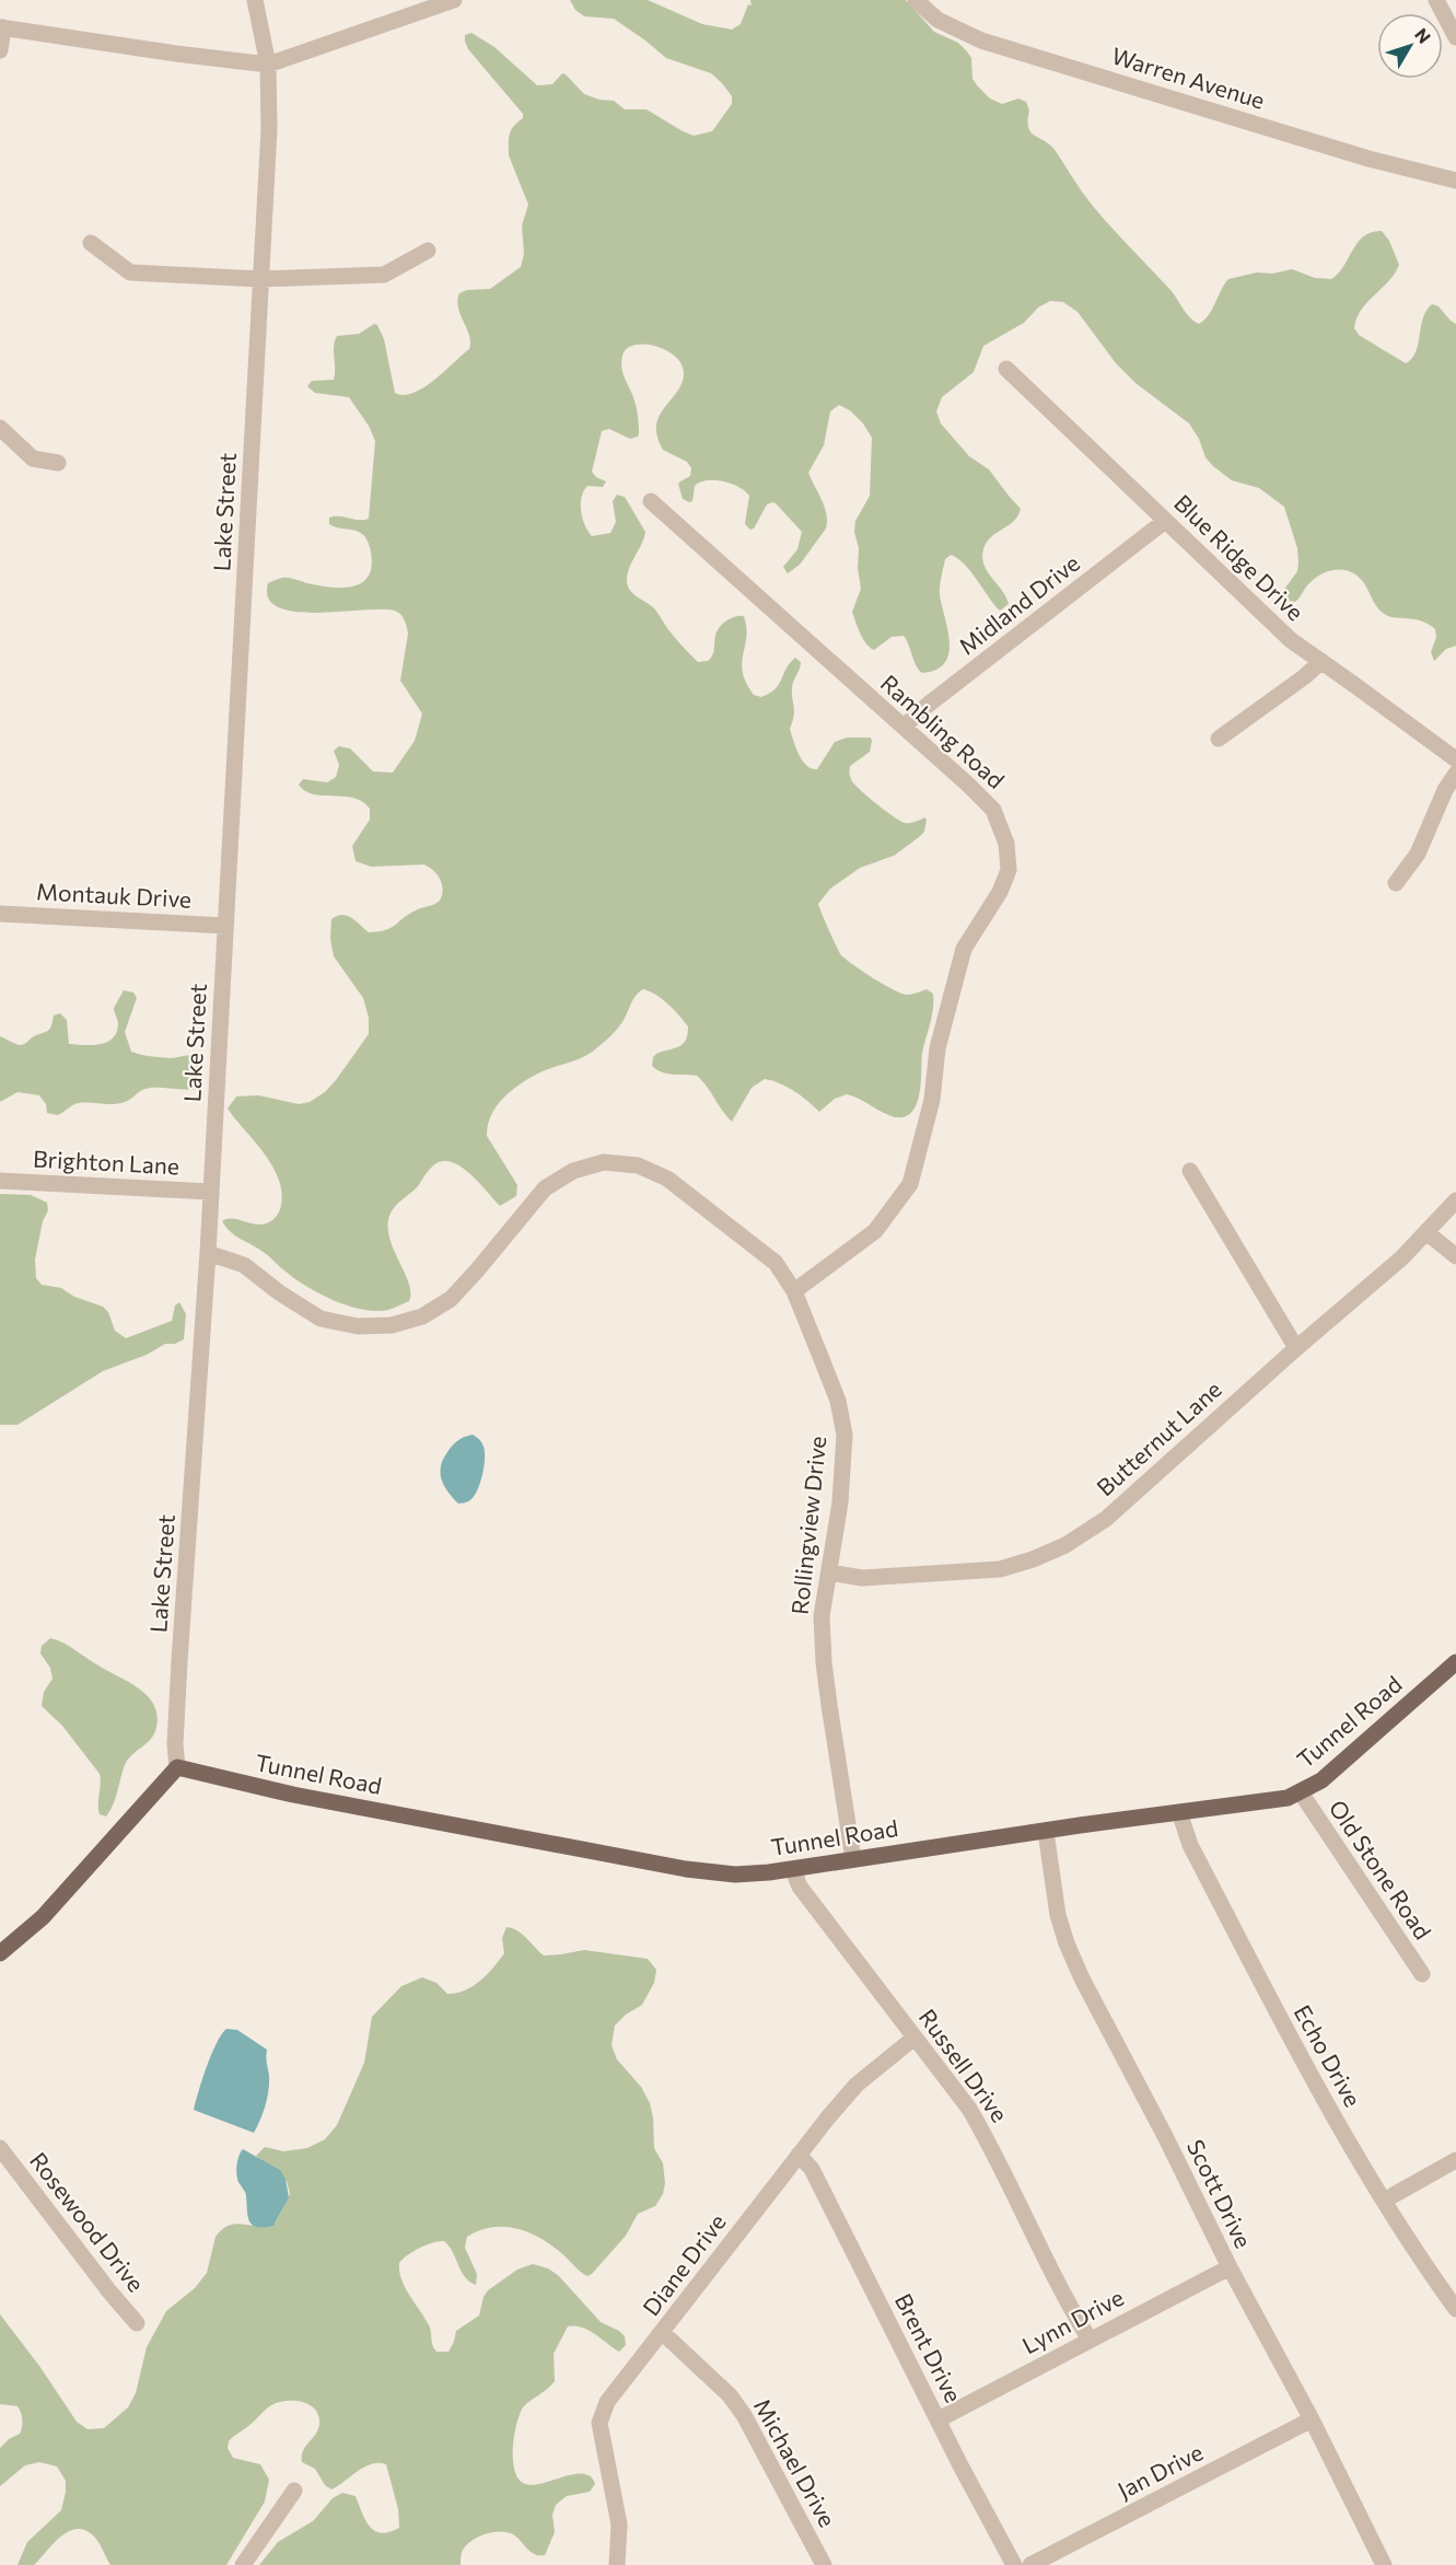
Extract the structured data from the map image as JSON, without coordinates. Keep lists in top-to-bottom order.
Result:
{
  "streets": {
    "main road": ["Tunnel Road"],
    "street": [
      "Warren Avenue",
      "Lake Street",
      "Blue Ridge Drive",
      "Midland Drive",
      "Rambling Road",
      "Montauk Drive",
      "Brighton Lane",
      "Butternut Lane",
      "Rollingview Drive",
      "Old Stone Road",
      "Echo Drive",
      "Russell Drive",
      "Scott Drive",
      "Rosewood Drive",
      "Diane Drive",
      "Lynn Drive",
      "Brent Drive",
      "Michael Drive",
      "Jan Drive"
    ]
  },
  "crossings": [
    ["Lake Street", "Montauk Drive"],
    ["Lake Street", "Brighton Lane"],
    ["Lake Street", "Rollingview Drive"],
    ["Lake Street", "Tunnel Road"],
    ["Blue Ridge Drive", "Midland Drive"],
    ["Midland Drive", "Rambling Road"],
    ["Rambling Road", "Rollingview Drive"],
    ["Butternut Lane", "Rollingview Drive"],
    ["Rollingview Drive", "Tunnel Road"],
    ["Tunnel Road", "Old Stone Road"],
    ["Tunnel Road", "Echo Drive"],
    ["Tunnel Road", "Russell Drive"],
    ["Tunnel Road", "Scott Drive"],
    ["Russell Drive", "Diane Drive"],
    ["Russell Drive", "Lynn Drive"],
    ["Scott Drive", "Lynn Drive"],
    ["Scott Drive", "Jan Drive"],
    ["Diane Drive", "Brent Drive"],
    ["Diane Drive", "Michael Drive"],
    ["Lynn Drive", "Brent Drive"]
  ],
  "north": "top right"
}
